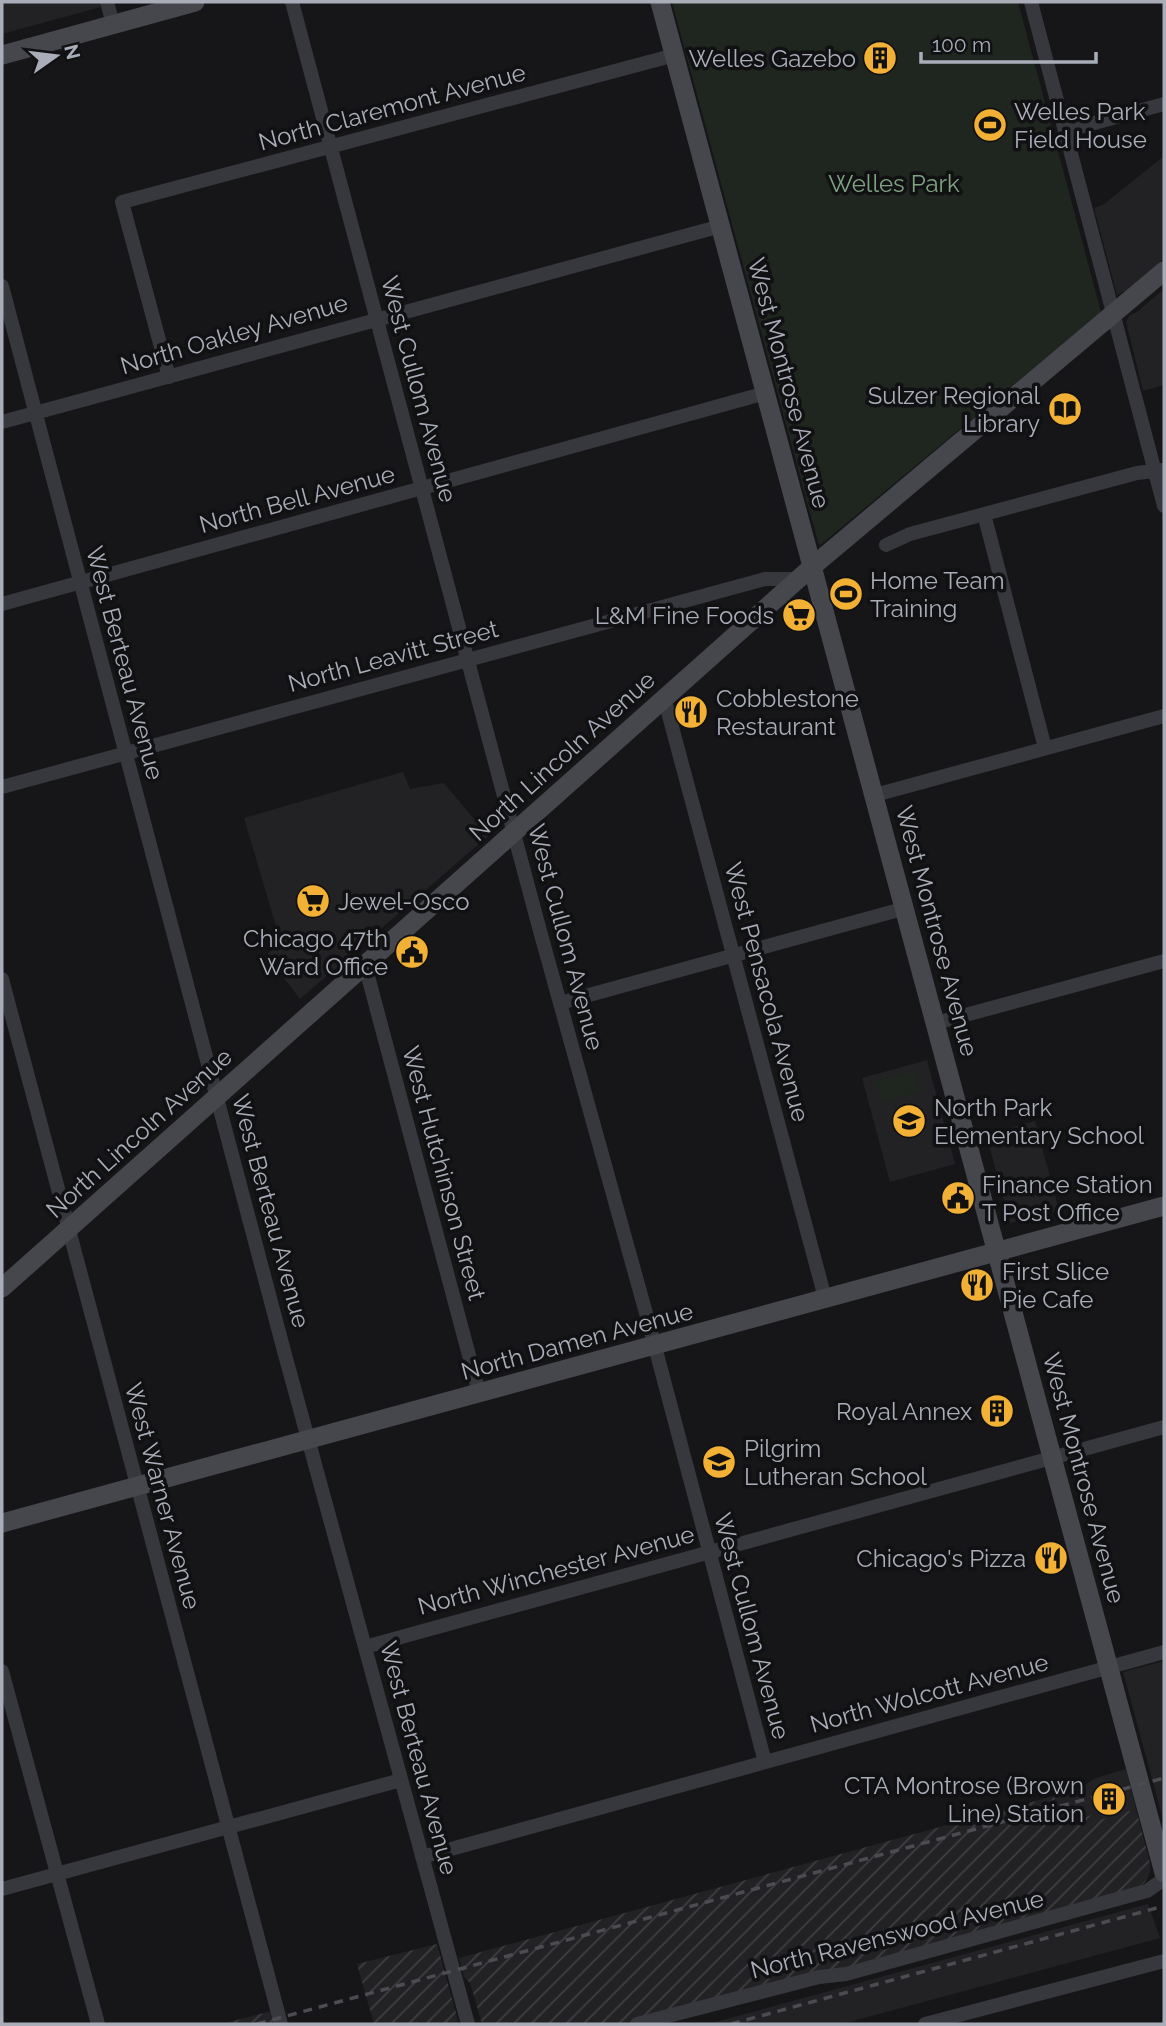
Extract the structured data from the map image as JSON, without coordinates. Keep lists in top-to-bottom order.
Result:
{
  "streets": {
    "main road": ["West Montrose Avenue", "North Lincoln Avenue", "North Damen Avenue"],
    "street": [
      "North Claremont Avenue",
      "North Oakley Avenue",
      "West Cullom Avenue",
      "North Bell Avenue",
      "North Leavitt Street",
      "West Berteau Avenue",
      "West Pensacola Avenue",
      "West Hutchinson Street",
      "West Warner Avenue",
      "North Winchester Avenue",
      "North Wolcott Avenue",
      "North Ravenswood Avenue"
    ]
  },
  "crossings": [
    ["North Claremont Avenue", "North Oakley Avenue"],
    ["North Claremont Avenue", "West Montrose Avenue"],
    ["North Claremont Avenue", "West Cullom Avenue"],
    ["North Oakley Avenue", "West Montrose Avenue"],
    ["North Oakley Avenue", "West Cullom Avenue"],
    ["North Oakley Avenue", "West Berteau Avenue"],
    ["West Montrose Avenue", "North Bell Avenue"],
    ["West Montrose Avenue", "North Leavitt Street"],
    ["West Montrose Avenue", "North Lincoln Avenue"],
    ["West Montrose Avenue", "North Damen Avenue"],
    ["West Montrose Avenue", "North Winchester Avenue"],
    ["West Montrose Avenue", "North Wolcott Avenue"],
    ["West Cullom Avenue", "North Bell Avenue"],
    ["West Cullom Avenue", "North Leavitt Street"],
    ["West Cullom Avenue", "North Lincoln Avenue"],
    ["West Cullom Avenue", "North Damen Avenue"],
    ["West Cullom Avenue", "North Winchester Avenue"],
    ["West Cullom Avenue", "North Wolcott Avenue"],
    ["North Bell Avenue", "West Berteau Avenue"],
    ["North Leavitt Street", "West Berteau Avenue"],
    ["North Leavitt Street", "North Lincoln Avenue"],
    ["West Berteau Avenue", "North Lincoln Avenue"],
    ["West Berteau Avenue", "North Damen Avenue"],
    ["West Berteau Avenue", "North Winchester Avenue"],
    ["West Berteau Avenue", "North Wolcott Avenue"],
    ["North Lincoln Avenue", "West Pensacola Avenue"],
    ["North Lincoln Avenue", "West Hutchinson Street"],
    ["North Lincoln Avenue", "West Warner Avenue"],
    ["West Pensacola Avenue", "North Damen Avenue"],
    ["West Hutchinson Street", "North Damen Avenue"],
    ["North Damen Avenue", "West Warner Avenue"]
  ],
  "parks": ["Welles Park"],
  "places": {
    "building": ["Welles Gazebo", "Royal Annex", "CTA Montrose (Brown Line) Station"],
    "sports": ["Welles Park Field House", "Home Team Training"],
    "library": ["Sulzer Regional Library"],
    "supermarket": ["L&M Fine Foods", "Jewel-Osco"],
    "restaurant": ["Cobblestone Restaurant", "First Slice Pie Cafe", "Chicago's Pizza"],
    "public building": ["Chicago 47th Ward Office", "Finance Station T Post Office"],
    "school or university": ["North Park Elementary School", "Pilgrim Lutheran School"]
  },
  "scale_bar": "100 m",
  "north": "right"
}
